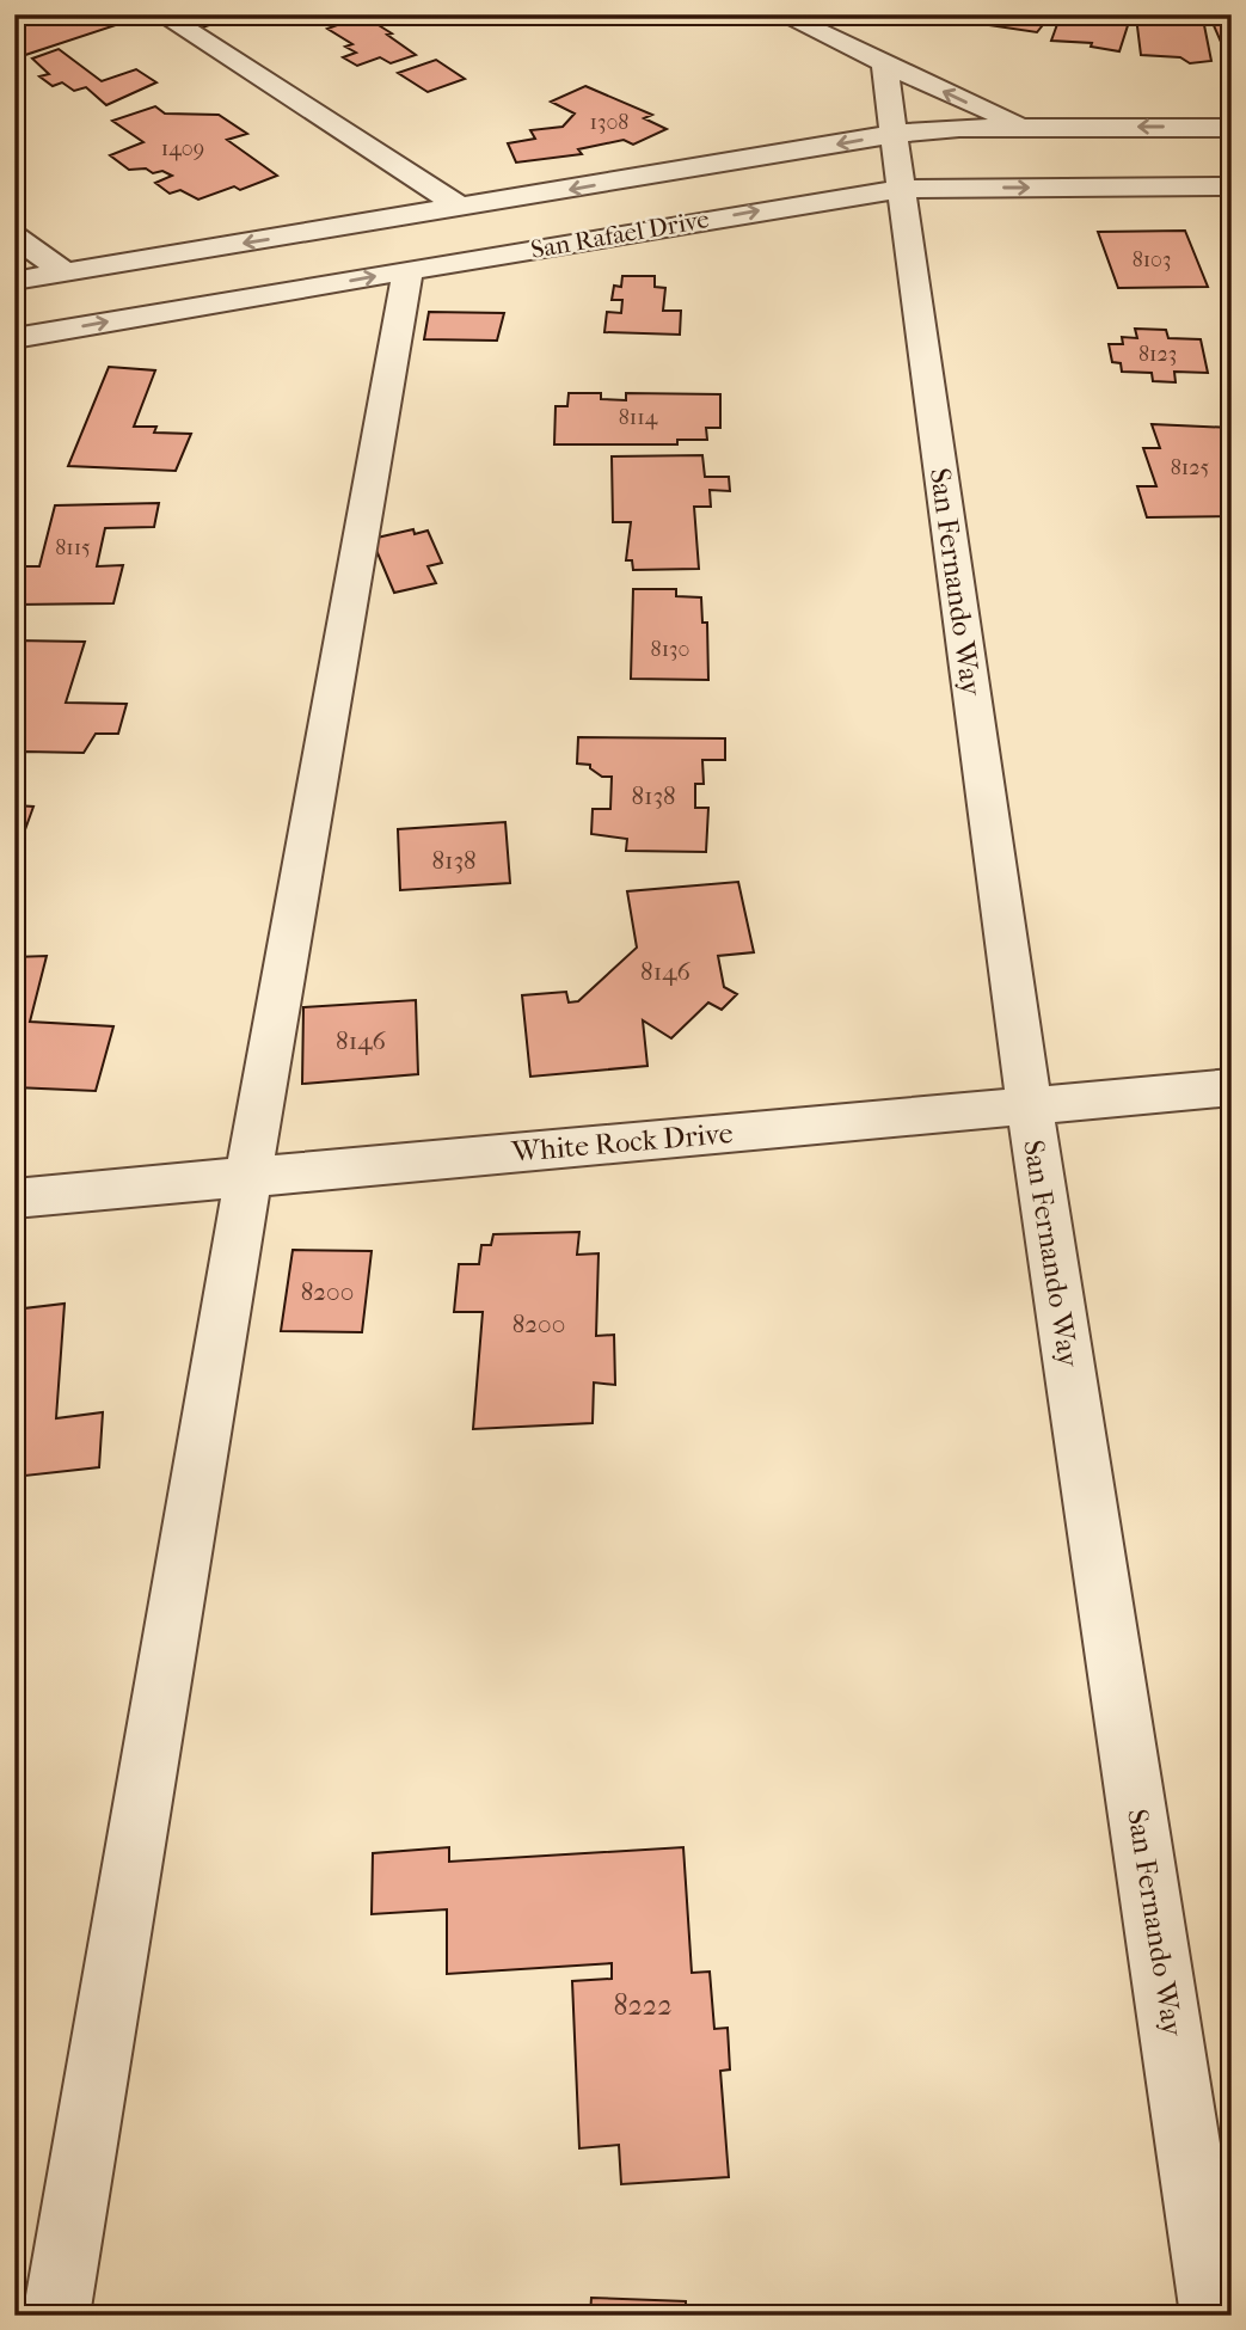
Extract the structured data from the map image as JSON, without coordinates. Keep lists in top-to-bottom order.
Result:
{
  "streets": {
    "street": ["San Rafael Drive", "San Fernando Way", "White Rock Drive"]
  },
  "crossings": [
    ["San Rafael Drive", "San Fernando Way"],
    ["San Fernando Way", "White Rock Drive"]
  ],
  "house_numbers": [
    "1308",
    "1409",
    "8103",
    "8123",
    "8114",
    "8125",
    "8115",
    "8130",
    "8138",
    "8138",
    "8146",
    "8146",
    "8200",
    "8200",
    "8222"
  ]
}
